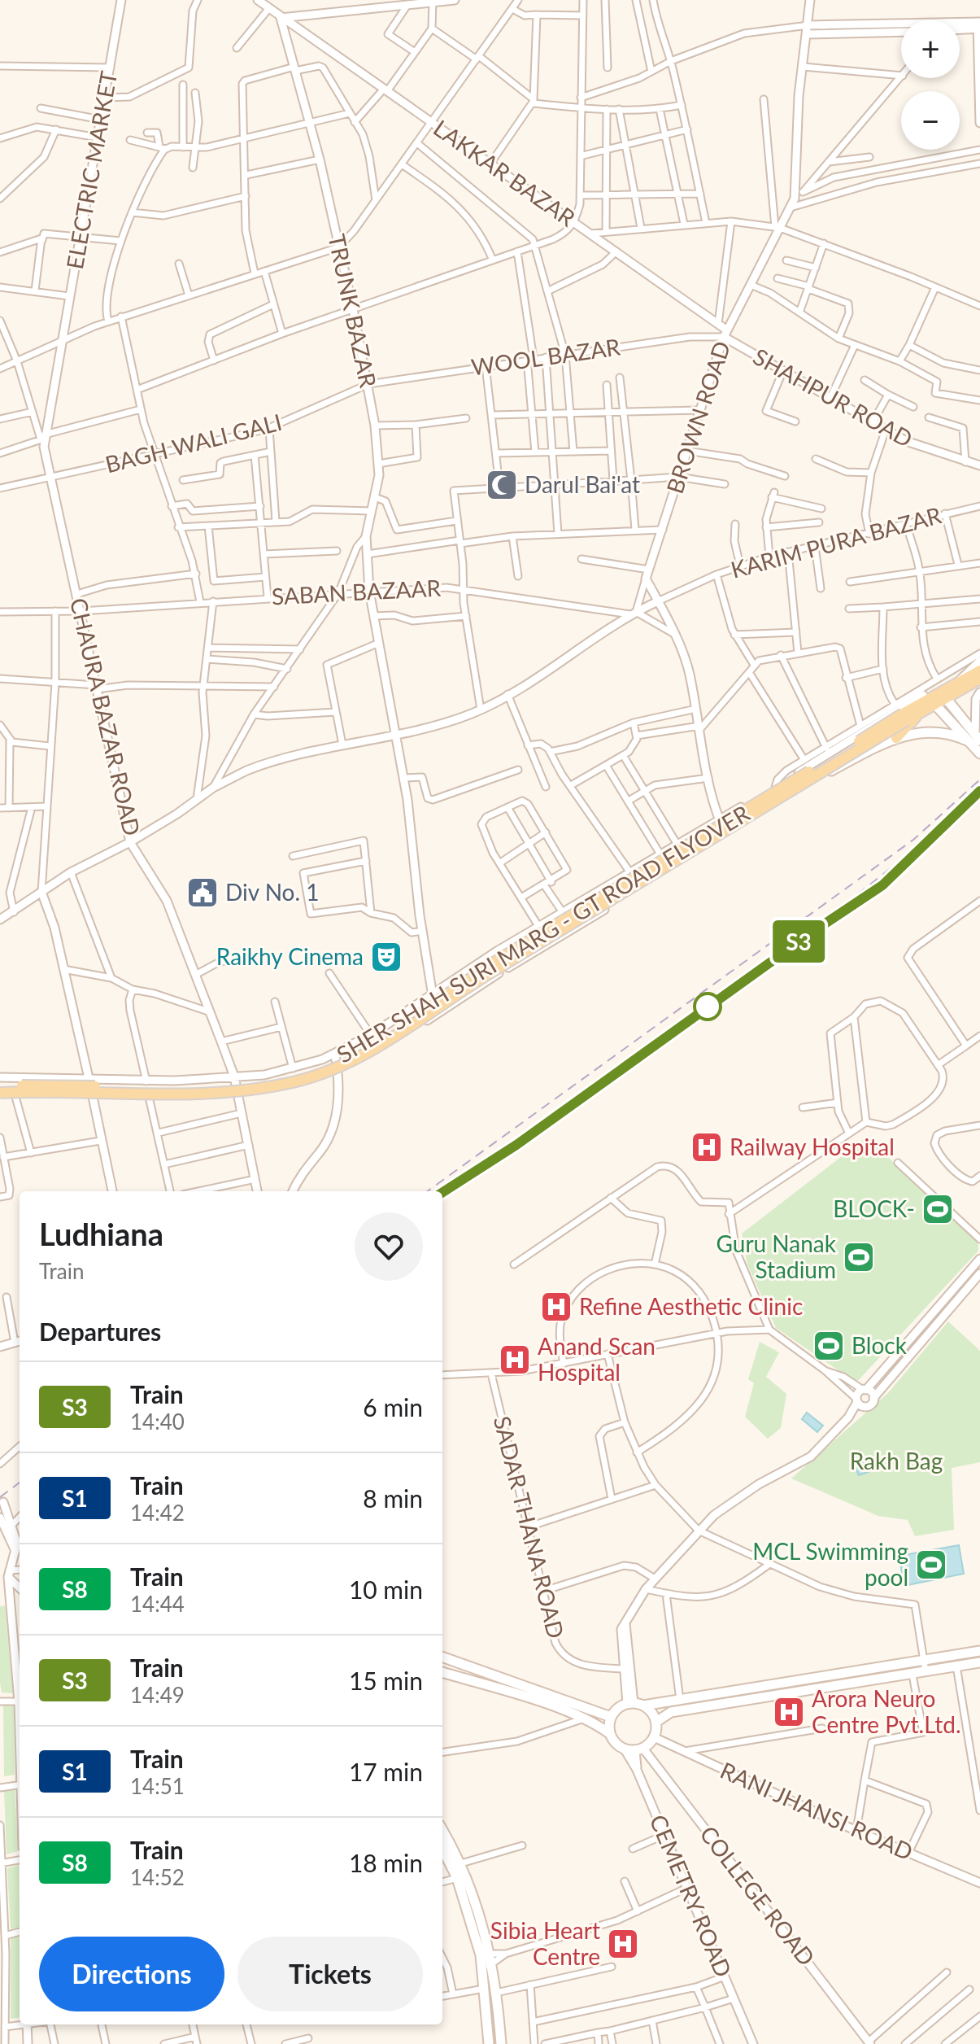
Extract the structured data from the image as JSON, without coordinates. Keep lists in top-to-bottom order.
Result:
{
  "streets": {
    "main road": ["SHER SHAH SURI MARG - GT ROAD FLYOVER"],
    "street": [
      "ELECTRIC MARKET",
      "LAKKAR BAZAR",
      "TRUNK BAZAR",
      "WOOL BAZAR",
      "SHAHPUR ROAD",
      "BROWN ROAD",
      "BAGH WALI GALI",
      "KARIM PURA BAZAR",
      "SABAN BAZAAR",
      "CHAURA BAZAR ROAD",
      "SADAR THANA ROAD",
      "RANI JHANSI ROAD",
      "CEMETRY ROAD",
      "COLLEGE ROAD"
    ]
  },
  "crossings": [
    ["ELECTRIC MARKET", "CHAURA BAZAR ROAD"],
    ["LAKKAR BAZAR", "TRUNK BAZAR"],
    ["LAKKAR BAZAR", "WOOL BAZAR"],
    ["LAKKAR BAZAR", "SHAHPUR ROAD"],
    ["LAKKAR BAZAR", "BROWN ROAD"],
    ["TRUNK BAZAR", "WOOL BAZAR"],
    ["TRUNK BAZAR", "BAGH WALI GALI"],
    ["TRUNK BAZAR", "SABAN BAZAAR"],
    ["WOOL BAZAR", "SHAHPUR ROAD"],
    ["WOOL BAZAR", "BROWN ROAD"],
    ["WOOL BAZAR", "BAGH WALI GALI"],
    ["SHAHPUR ROAD", "BROWN ROAD"],
    ["BAGH WALI GALI", "CHAURA BAZAR ROAD"],
    ["SABAN BAZAAR", "CHAURA BAZAR ROAD"],
    ["RANI JHANSI ROAD", "CEMETRY ROAD"],
    ["RANI JHANSI ROAD", "COLLEGE ROAD"],
    ["CEMETRY ROAD", "COLLEGE ROAD"]
  ],
  "parks": ["Rakh Bag"],
  "places": {
    "mosque": ["Darul Bai'at"],
    "public building": ["Div No. 1"],
    "theatre": ["Raikhy Cinema"],
    "hospital": [
      "Railway Hospital",
      "Refine Aesthetic Clinic",
      "Anand Scan Hospital",
      "Arora Neuro Centre Pvt.Ltd.",
      "Sibia Heart Centre"
    ],
    "sports": [
      "BLOCK-",
      "Guru Nanak Stadium",
      "Block",
      "MCL Swimming pool"
    ]
  },
  "page": {
    "on_map": "S3",
    "map_buttons": ["+", "−"],
    "heading": [
      ["Ludhiana", "Train"],
      "Departures"
    ],
    "list": [
      {
        "mark": "S3",
        "name": "Train",
        "note": "14:40",
        "value": "6 min"
      },
      {
        "mark": "S1",
        "name": "Train",
        "note": "14:42",
        "value": "8 min"
      },
      {
        "mark": "S8",
        "name": "Train",
        "note": "14:44",
        "value": "10 min"
      },
      {
        "mark": "S3",
        "name": "Train",
        "note": "14:49",
        "value": "15 min"
      },
      {
        "mark": "S1",
        "name": "Train",
        "note": "14:51",
        "value": "17 min"
      },
      {
        "mark": "S8",
        "name": "Train",
        "note": "14:52",
        "value": "18 min"
      }
    ],
    "buttons": ["Directions", "Tickets"]
  }
}
